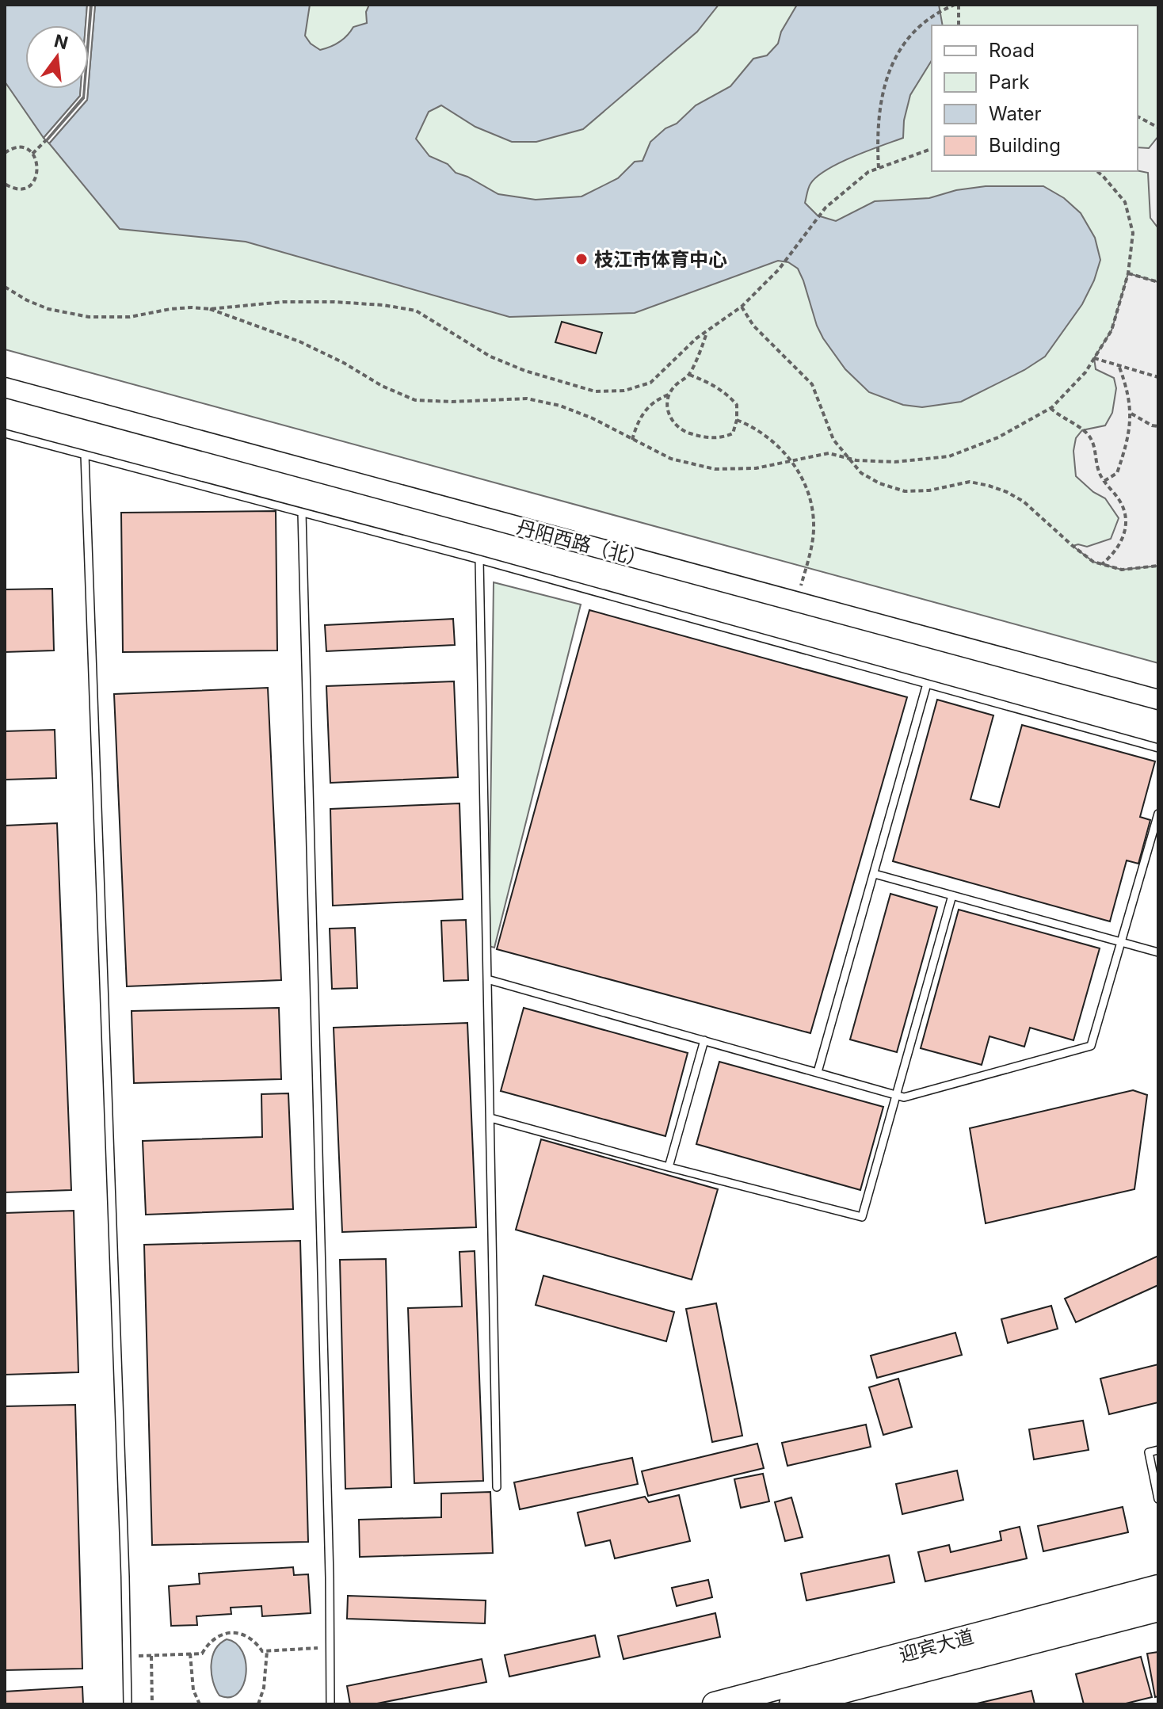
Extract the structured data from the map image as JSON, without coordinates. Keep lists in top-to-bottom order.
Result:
{
  "streets": {
    "main road": ["迎宾大道"],
    "street": ["丹阳西路（北）"]
  },
  "places": ["枝江市体育中心"],
  "legend": [
    "Road",
    "Park",
    "Water",
    "Building"
  ],
  "north": "top"
}
